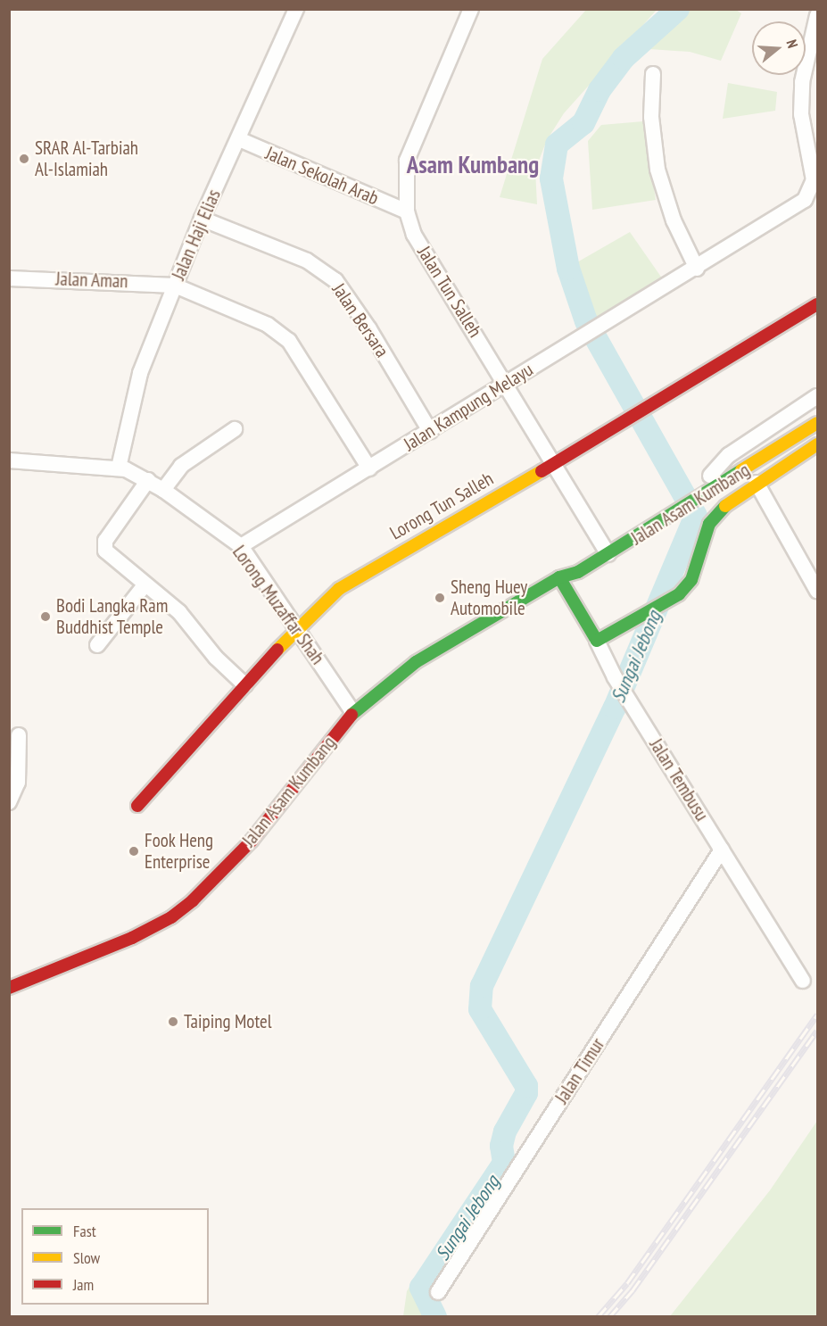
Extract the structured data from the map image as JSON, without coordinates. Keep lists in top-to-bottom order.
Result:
{
  "streets": {
    "main road": ["Jalan Asam Kumbang", "Lorong Tun Salleh", "Jalan Tembusu"],
    "street": [
      "Jalan Sekolah Arab",
      "Jalan Haji Elias",
      "Jalan Aman",
      "Jalan Tun Salleh",
      "Jalan Bersara",
      "Jalan Kampung Melayu",
      "Lorong Muzaffar Shah",
      "Jalan Timur"
    ]
  },
  "crossings": [
    ["Jalan Sekolah Arab", "Jalan Haji Elias"],
    ["Jalan Sekolah Arab", "Jalan Tun Salleh"],
    ["Jalan Haji Elias", "Jalan Aman"],
    ["Jalan Haji Elias", "Jalan Bersara"],
    ["Jalan Haji Elias", "Lorong Muzaffar Shah"],
    ["Jalan Tun Salleh", "Jalan Kampung Melayu"],
    ["Jalan Tun Salleh", "Jalan Asam Kumbang"],
    ["Jalan Tun Salleh", "Lorong Tun Salleh"],
    ["Jalan Bersara", "Jalan Kampung Melayu"],
    ["Jalan Kampung Melayu", "Lorong Muzaffar Shah"],
    ["Jalan Asam Kumbang", "Lorong Muzaffar Shah"],
    ["Jalan Asam Kumbang", "Jalan Tembusu"],
    ["Lorong Tun Salleh", "Lorong Muzaffar Shah"],
    ["Jalan Tembusu", "Jalan Timur"]
  ],
  "districts": ["Asam Kumbang"],
  "water": ["Sungai Jebong"],
  "places": [
    "SRAR Al-Tarbiah Al-Islamiah",
    "Sheng Huey Automobile",
    "Bodi Langka Ram Buddhist Temple",
    "Fook Heng Enterprise",
    "Taiping Motel"
  ],
  "legend": ["Fast", "Slow", "Jam"],
  "north": "right"
}
